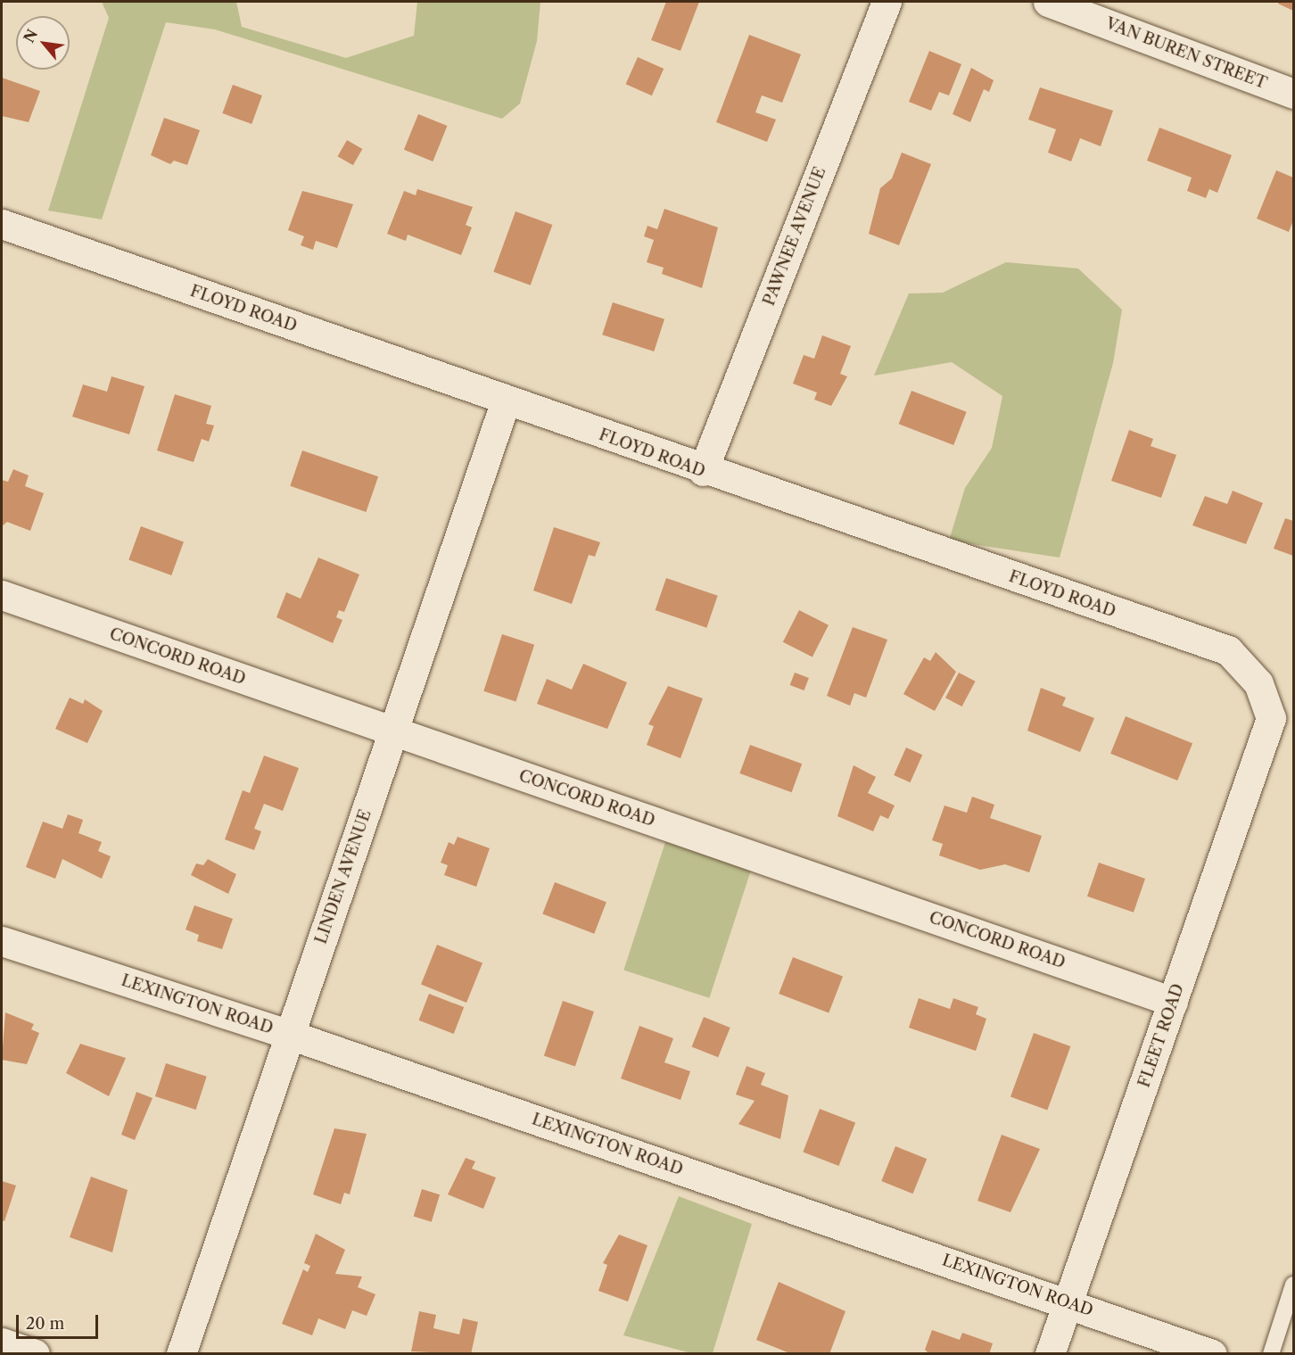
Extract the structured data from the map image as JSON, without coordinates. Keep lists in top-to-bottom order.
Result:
{
  "streets": {
    "street": [
      "VAN BUREN STREET",
      "PAWNEE AVENUE",
      "FLOYD ROAD",
      "CONCORD ROAD",
      "LINDEN AVENUE",
      "LEXINGTON ROAD",
      "FLEET ROAD"
    ]
  },
  "crossings": [
    ["PAWNEE AVENUE", "FLOYD ROAD"],
    ["FLOYD ROAD", "LINDEN AVENUE"],
    ["FLOYD ROAD", "FLEET ROAD"],
    ["CONCORD ROAD", "LINDEN AVENUE"],
    ["CONCORD ROAD", "FLEET ROAD"],
    ["LINDEN AVENUE", "LEXINGTON ROAD"],
    ["LEXINGTON ROAD", "FLEET ROAD"]
  ],
  "scale_bar": "20 m",
  "north": "top left"
}
